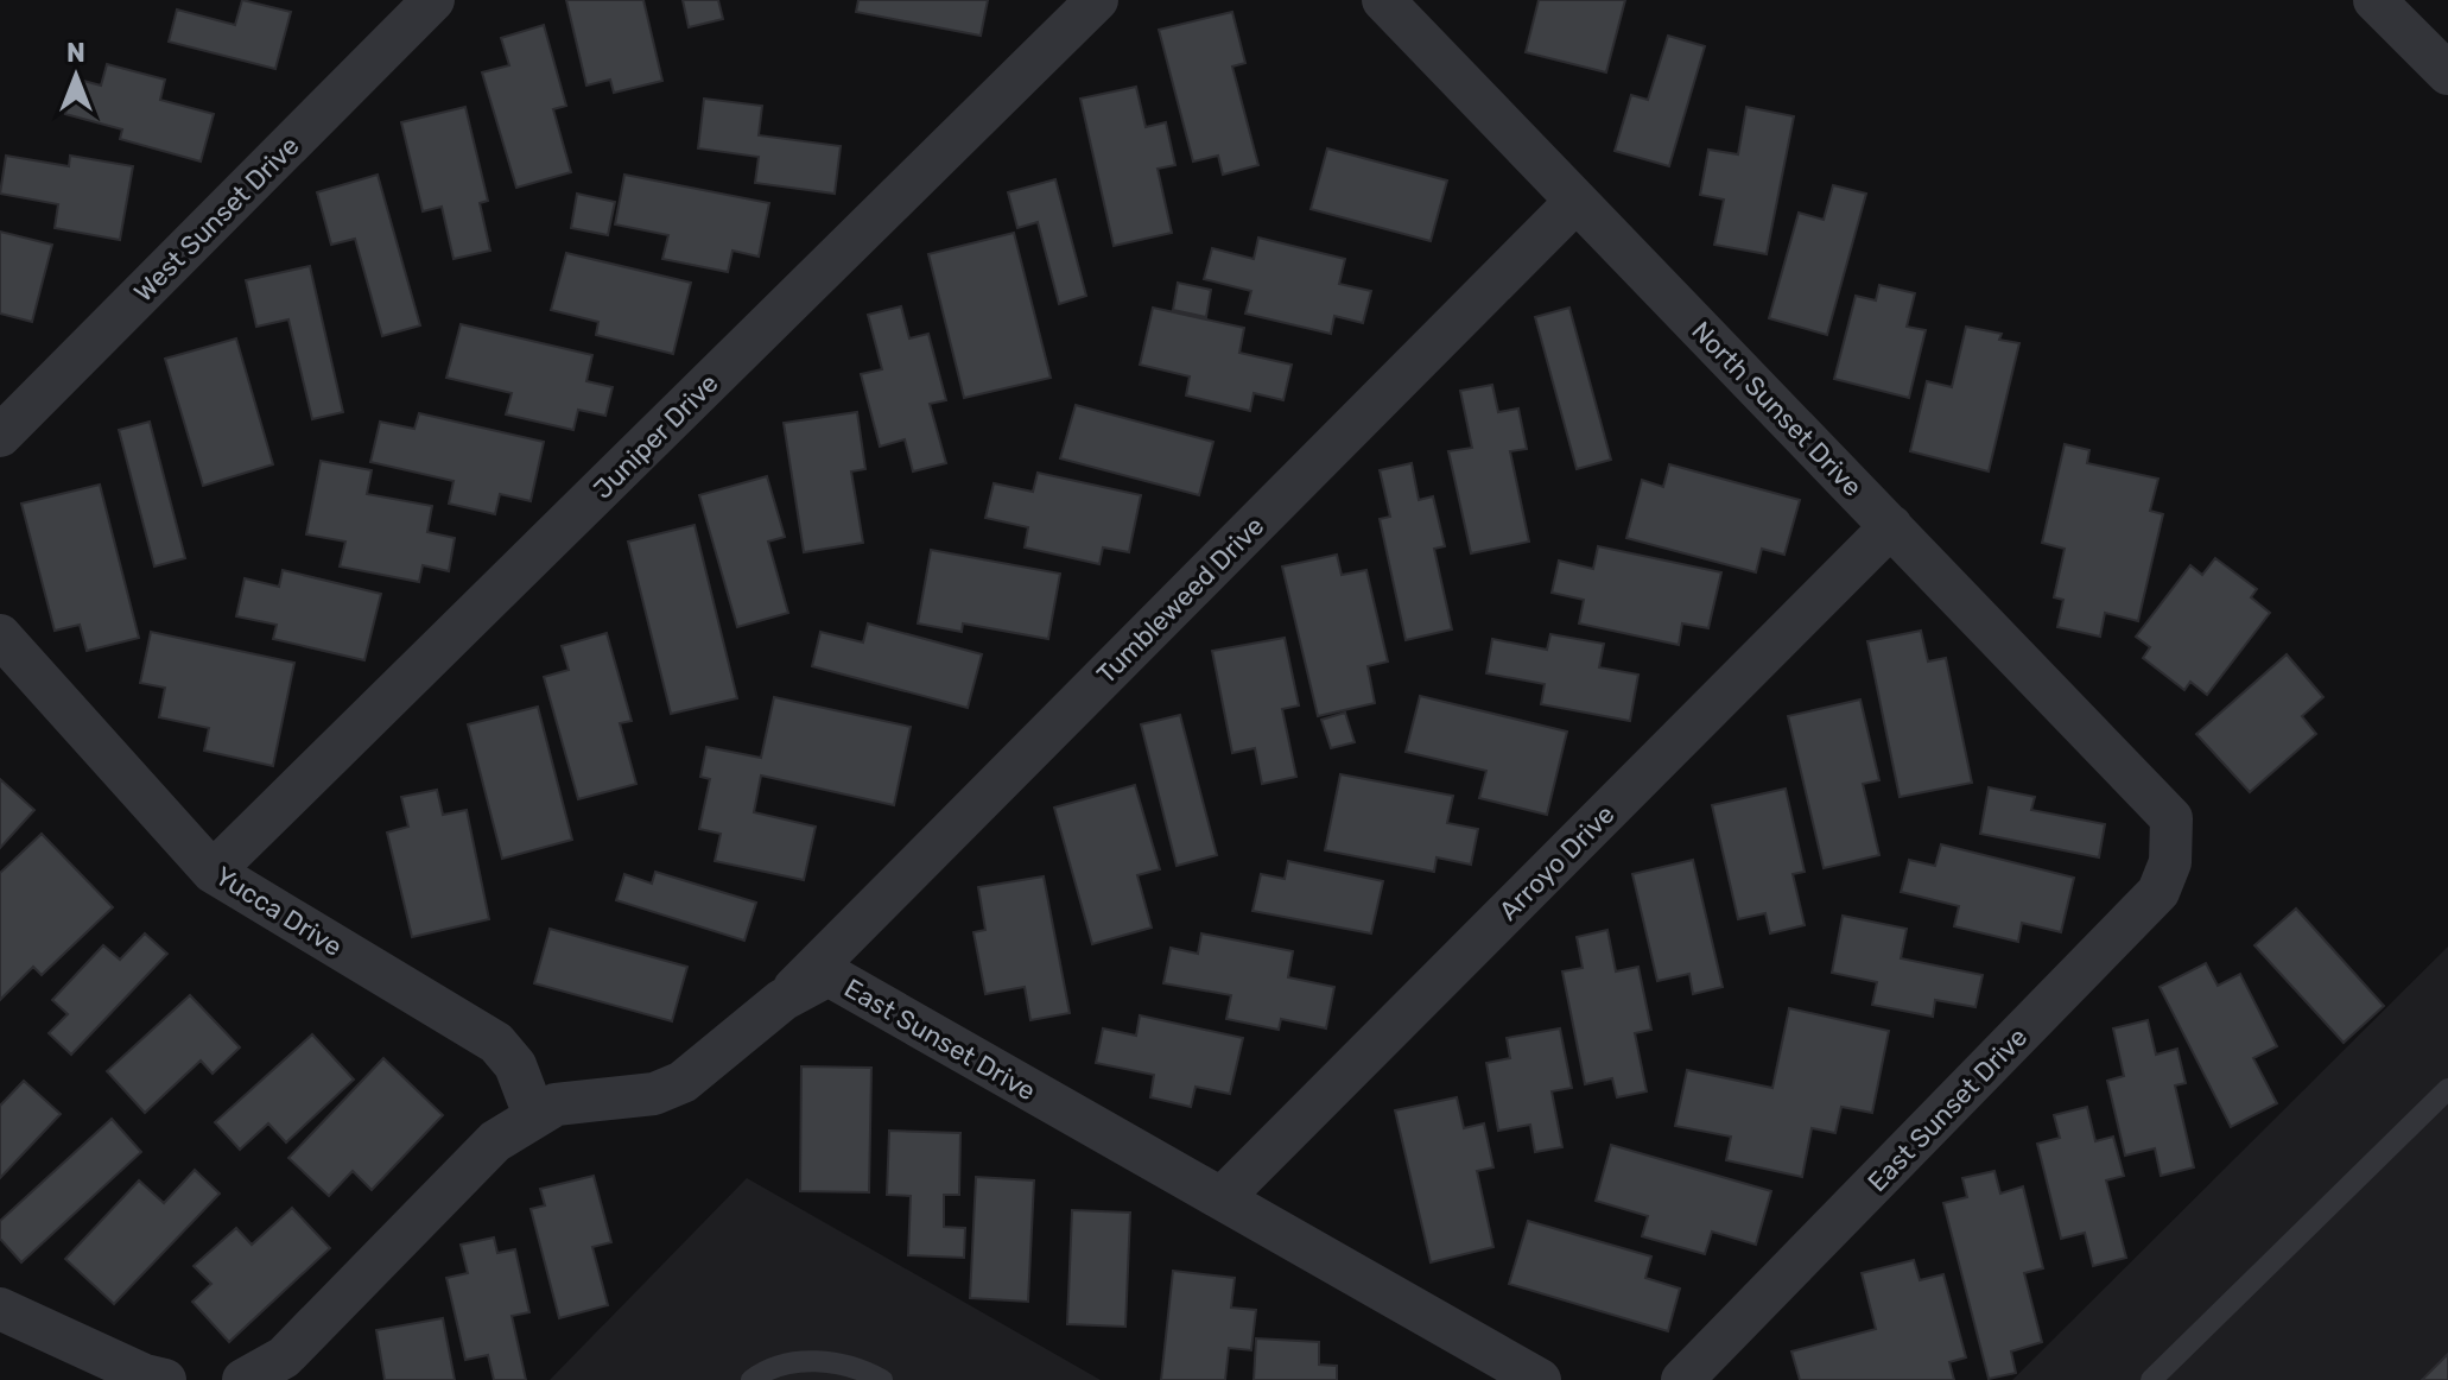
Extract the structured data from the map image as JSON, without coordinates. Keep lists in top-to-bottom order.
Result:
{
  "streets": {
    "street": [
      "West Sunset Drive",
      "North Sunset Drive",
      "Juniper Drive",
      "Tumbleweed Drive",
      "Arroyo Drive",
      "Yucca Drive",
      "East Sunset Drive"
    ]
  },
  "crossings": [
    ["North Sunset Drive", "Tumbleweed Drive"],
    ["North Sunset Drive", "Arroyo Drive"],
    ["North Sunset Drive", "East Sunset Drive"],
    ["Juniper Drive", "Yucca Drive"],
    ["Tumbleweed Drive", "East Sunset Drive"],
    ["Arroyo Drive", "East Sunset Drive"],
    ["Yucca Drive", "East Sunset Drive"]
  ],
  "north": "top"
}
